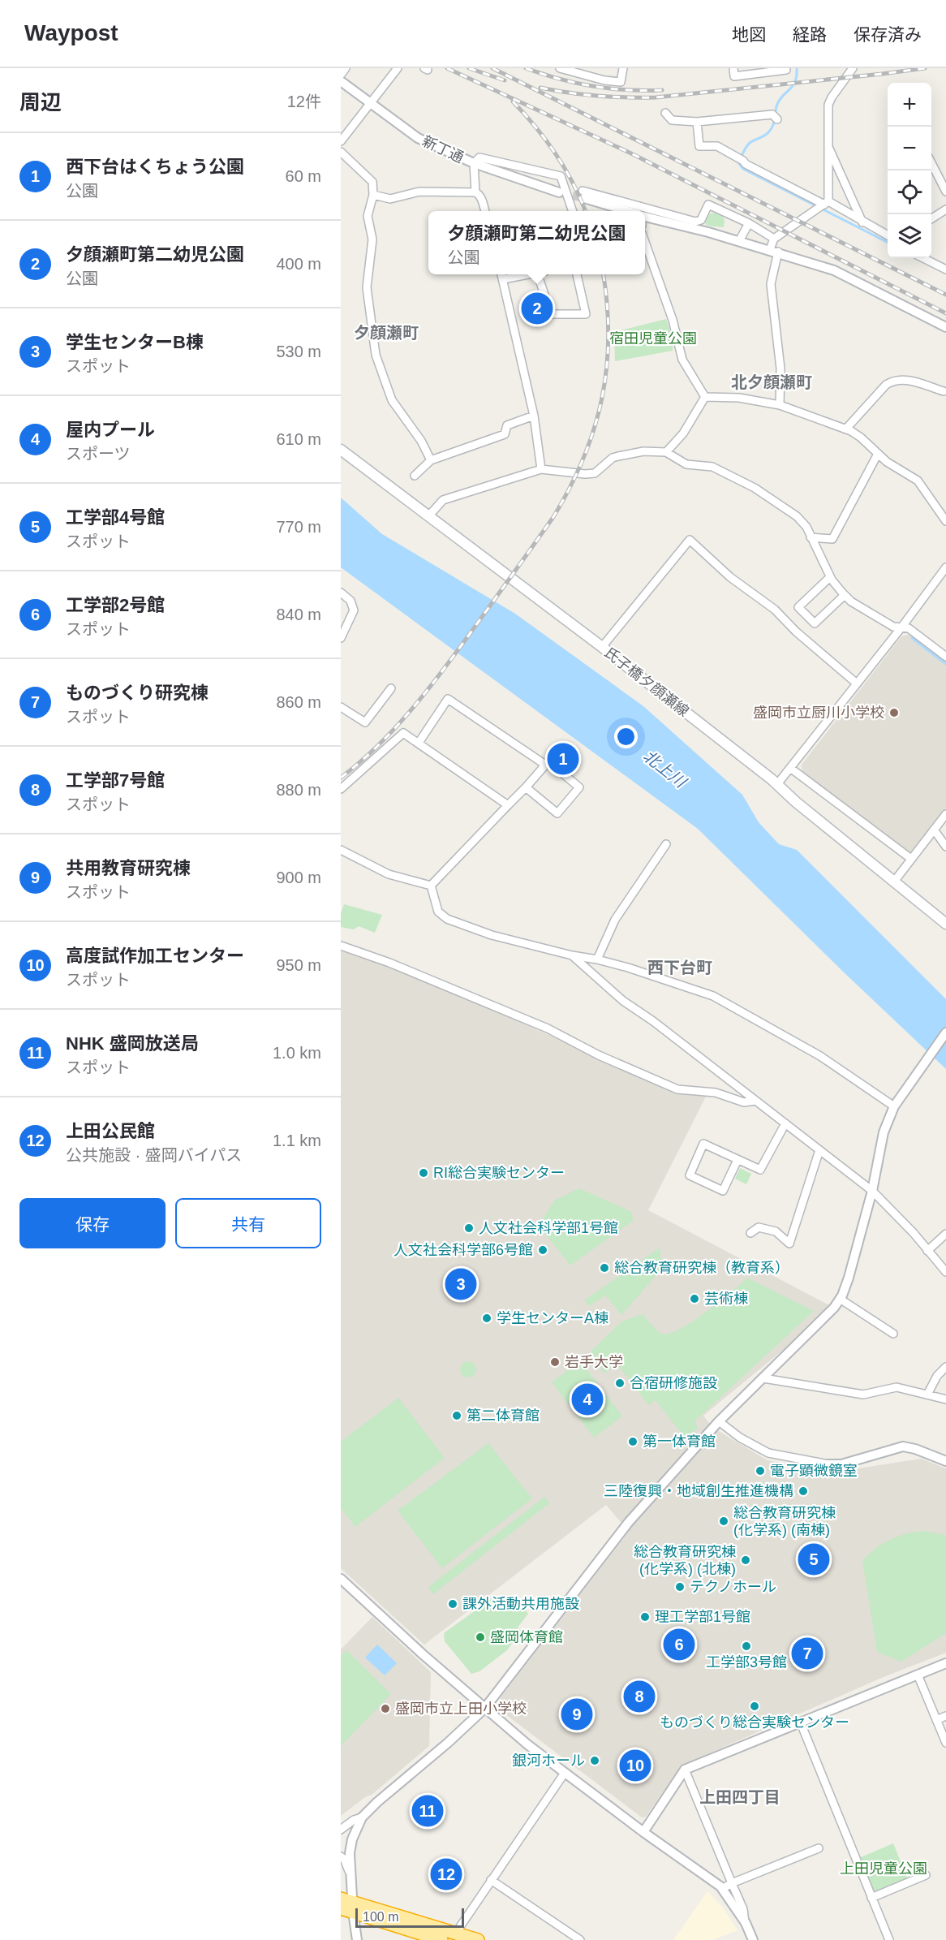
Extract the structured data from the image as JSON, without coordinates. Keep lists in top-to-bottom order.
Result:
{
  "streets": {
    "main road": ["氏子橋夕顔瀬線"],
    "street": ["新丁通"]
  },
  "districts": [
    "夕顔瀬町",
    "北夕顔瀬町",
    "西下台町",
    "上田四丁目"
  ],
  "water": ["北上川"],
  "parks": ["宿田児童公園", "上田児童公園"],
  "places": [
    "盛岡市立厨川小学校",
    "RI総合実験センター",
    "人文社会科学部1号館",
    "人文社会科学部6号館",
    "総合教育研究棟（教育系）",
    "芸術棟",
    "学生センターA棟",
    "岩手大学",
    "合宿研修施設",
    "第二体育館",
    "第一体育館",
    "電子顕微鏡室",
    "三陸復興・地域創生推進機構",
    "総合教育研究棟 (化学系) (南棟)",
    "総合教育研究棟 (化学系) (北棟)",
    "テクノホール",
    "課外活動共用施設",
    "理工学部1号館",
    "盛岡体育館",
    "工学部3号館",
    "ものづくり総合実験センター",
    "盛岡市立上田小学校",
    "銀河ホール"
  ],
  "scale_bar": "100 m",
  "page": {
    "header": "Waypost",
    "nav": ["地図", "経路", "保存済み"],
    "heading": ["周辺", "12件"],
    "map_buttons": ["+", "−"],
    "list": [
      {
        "mark": "1",
        "name": "西下台はくちょう公園",
        "note": "公園",
        "value": "60 m"
      },
      {
        "mark": "2",
        "name": "夕顔瀬町第二幼児公園",
        "note": "公園",
        "value": "400 m"
      },
      {
        "mark": "3",
        "name": "学生センターB棟",
        "note": "スポット",
        "value": "530 m"
      },
      {
        "mark": "4",
        "name": "屋内プール",
        "note": "スポーツ",
        "value": "610 m"
      },
      {
        "mark": "5",
        "name": "工学部4号館",
        "note": "スポット",
        "value": "770 m"
      },
      {
        "mark": "6",
        "name": "工学部2号館",
        "note": "スポット",
        "value": "840 m"
      },
      {
        "mark": "7",
        "name": "ものづくり研究棟",
        "note": "スポット",
        "value": "860 m"
      },
      {
        "mark": "8",
        "name": "工学部7号館",
        "note": "スポット",
        "value": "880 m"
      },
      {
        "mark": "9",
        "name": "共用教育研究棟",
        "note": "スポット",
        "value": "900 m"
      },
      {
        "mark": "10",
        "name": "高度試作加工センター",
        "note": "スポット",
        "value": "950 m"
      },
      {
        "mark": "11",
        "name": "NHK 盛岡放送局",
        "note": "スポット",
        "value": "1.0 km"
      },
      {
        "mark": "12",
        "name": "上田公民館",
        "note": "公共施設 · 盛岡バイパス",
        "value": "1.1 km"
      }
    ],
    "popup": ["夕顔瀬町第二幼児公園", "公園"],
    "pins": [
      "2",
      "1",
      "3",
      "4",
      "5",
      "6",
      "7",
      "8",
      "9",
      "10",
      "11",
      "12"
    ],
    "buttons": ["保存", "共有"],
    "scale": "100 m"
  }
}
